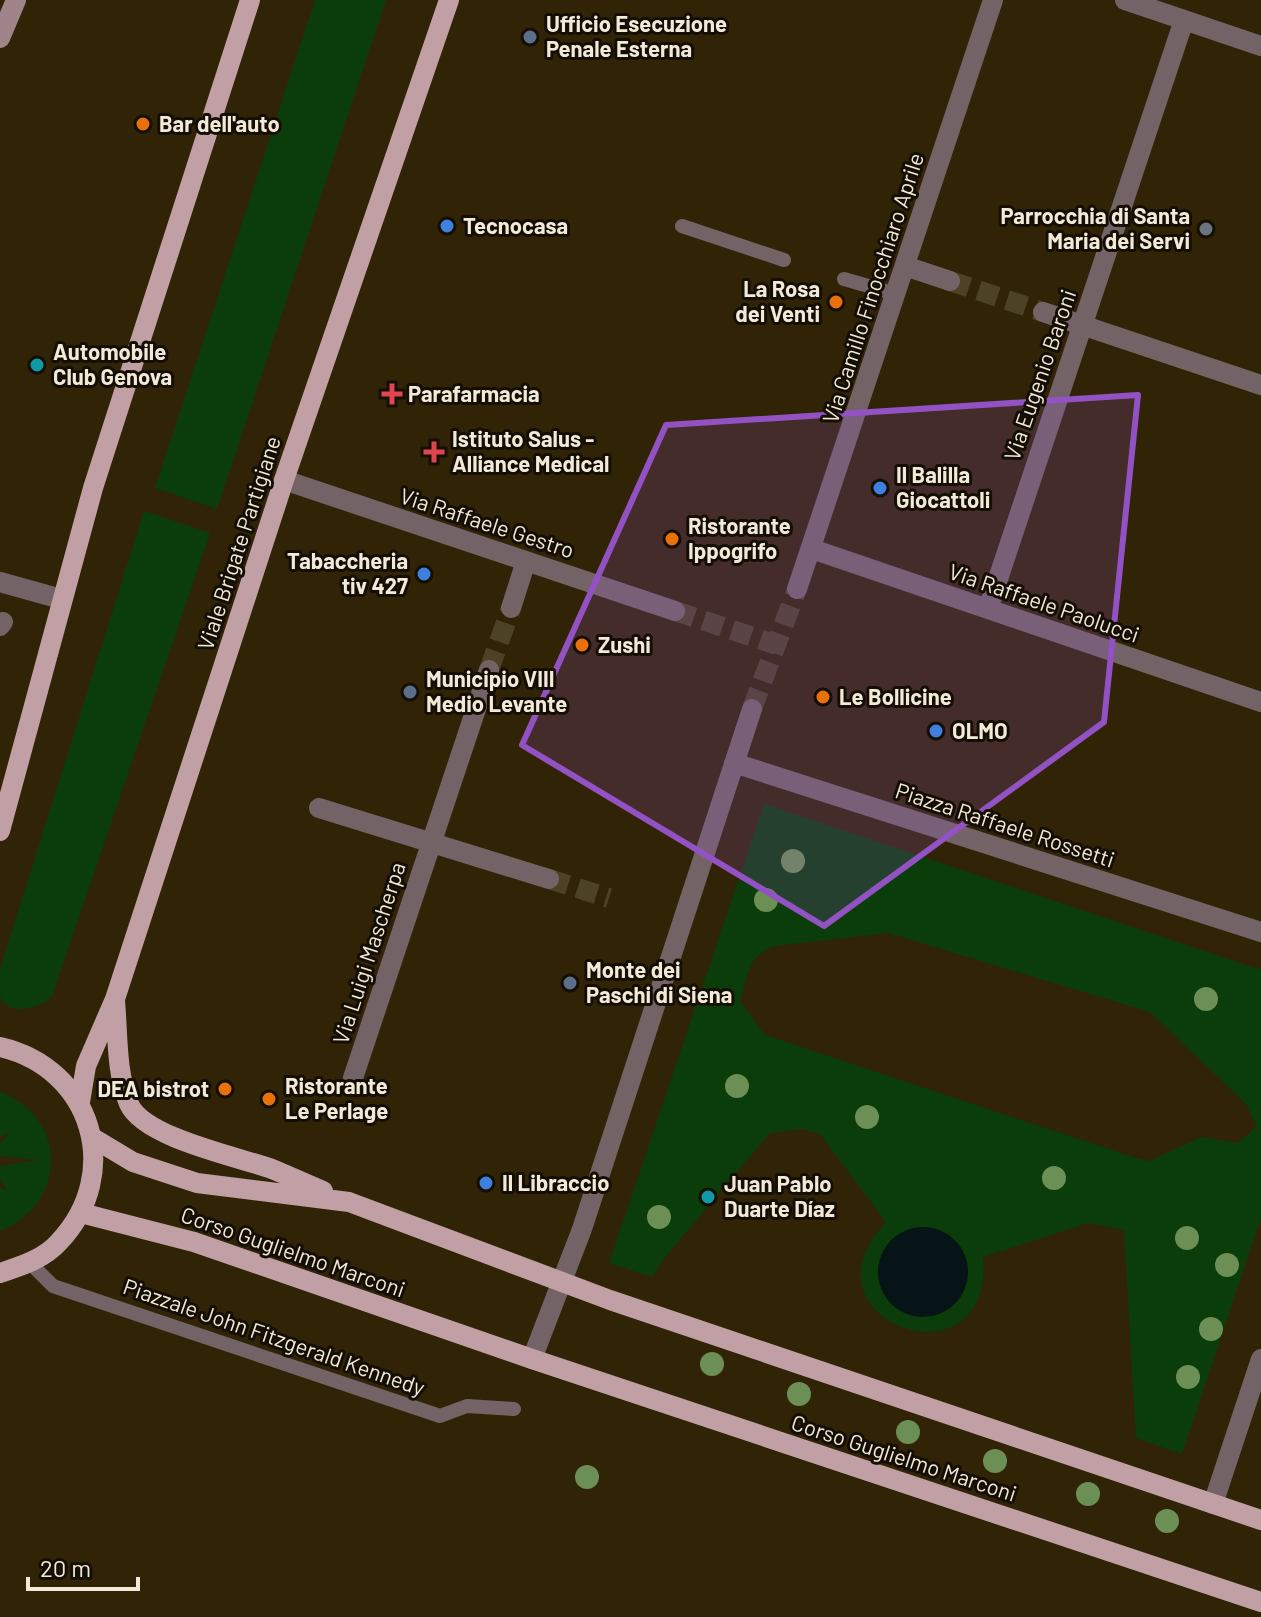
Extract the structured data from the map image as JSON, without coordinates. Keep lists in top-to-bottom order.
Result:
{
  "streets": {
    "main road": ["Viale Brigate Partigiane", "Corso Guglielmo Marconi"],
    "street": [
      "Via Camillo Finocchiaro Aprile",
      "Via Eugenio Baroni",
      "Via Raffaele Gestro",
      "Via Raffaele Paolucci",
      "Piazza Raffaele Rossetti",
      "Via Luigi Mascherpa"
    ],
    "lane": ["Piazzale John Fitzgerald Kennedy"]
  },
  "crossings": [
    ["Via Camillo Finocchiaro Aprile", "Via Raffaele Paolucci"],
    ["Via Eugenio Baroni", "Via Raffaele Paolucci"],
    ["Via Raffaele Gestro", "Viale Brigate Partigiane"]
  ],
  "places": {
    "other": [
      "Ufficio Esecuzione Penale Esterna",
      "Bar dell'auto",
      "Tecnocasa",
      "Parrocchia di Santa Maria dei Servi",
      "La Rosa dei Venti",
      "Automobile Club Genova",
      "Il Balilla Giocattoli",
      "Ristorante Ippogrifo",
      "Tabaccheria tiv 427",
      "Zushi",
      "Municipio VIII Medio Levante",
      "Le Bollicine",
      "OLMO",
      "Monte dei Paschi di Siena",
      "DEA bistrot",
      "Ristorante Le Perlage",
      "Il Libraccio",
      "Juan Pablo Duarte Díaz"
    ],
    "health": ["Parafarmacia", "Istituto Salus - Alliance Medical"]
  },
  "scale_bar": "20 m"
}
